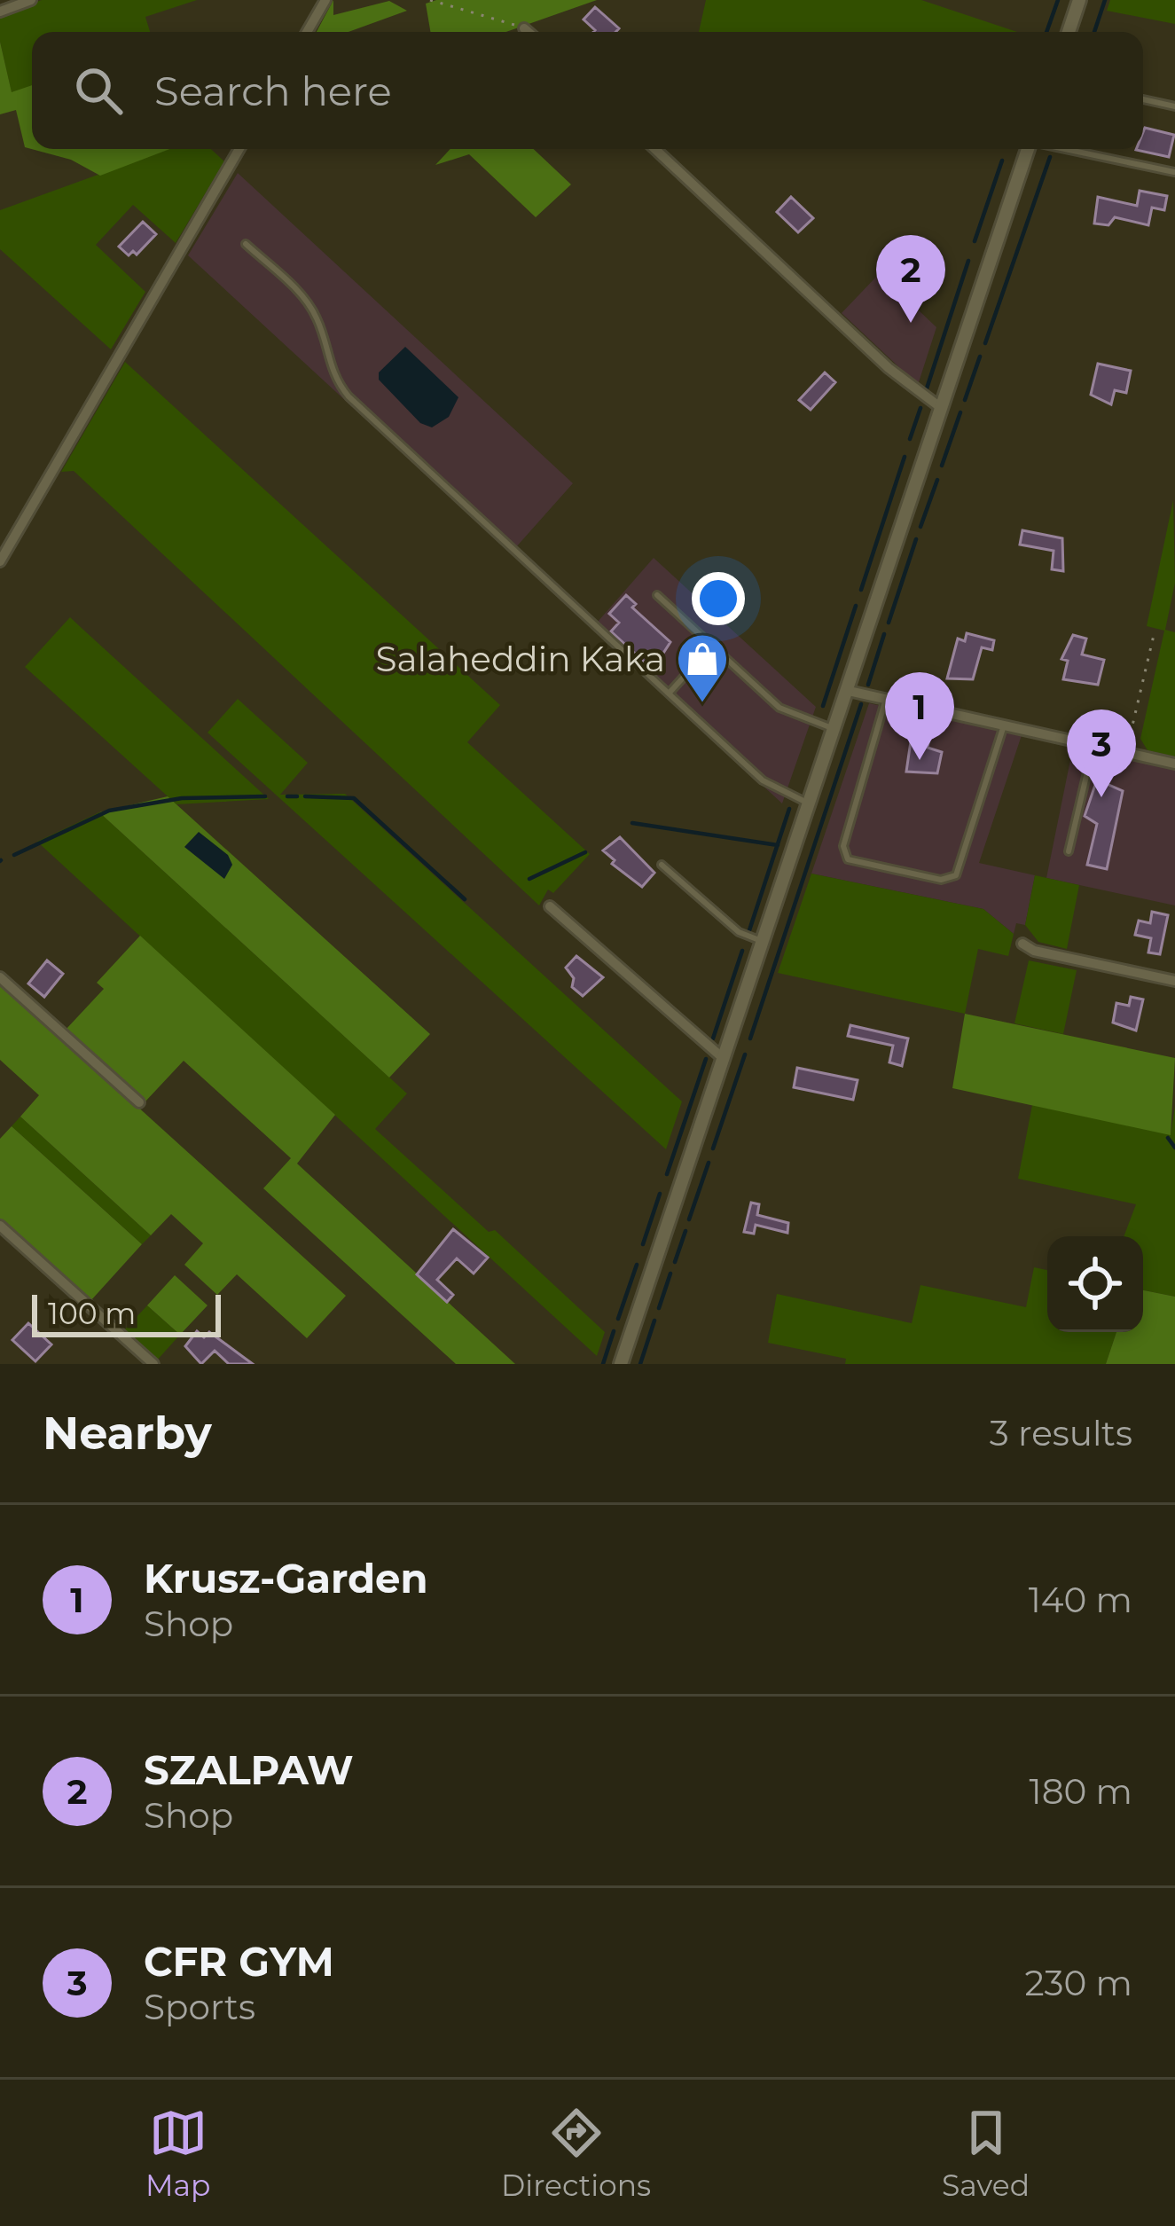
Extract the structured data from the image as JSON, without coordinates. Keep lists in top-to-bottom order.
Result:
{
  "places": {
    "shop": ["Salaheddin Kaka"]
  },
  "scale_bar": "100 m",
  "page": {
    "search": "Search here",
    "pins": ["2", "1", "3"],
    "scale": "100 m",
    "heading": ["Nearby", "3 results"],
    "list": [
      {
        "mark": "1",
        "name": "Krusz-Garden",
        "note": "Shop",
        "value": "140 m"
      },
      {
        "mark": "2",
        "name": "SZALPAW",
        "note": "Shop",
        "value": "180 m"
      },
      {
        "mark": "3",
        "name": "CFR GYM",
        "note": "Sports",
        "value": "230 m"
      }
    ],
    "nav": ["Map", "Directions", "Saved"]
  }
}
